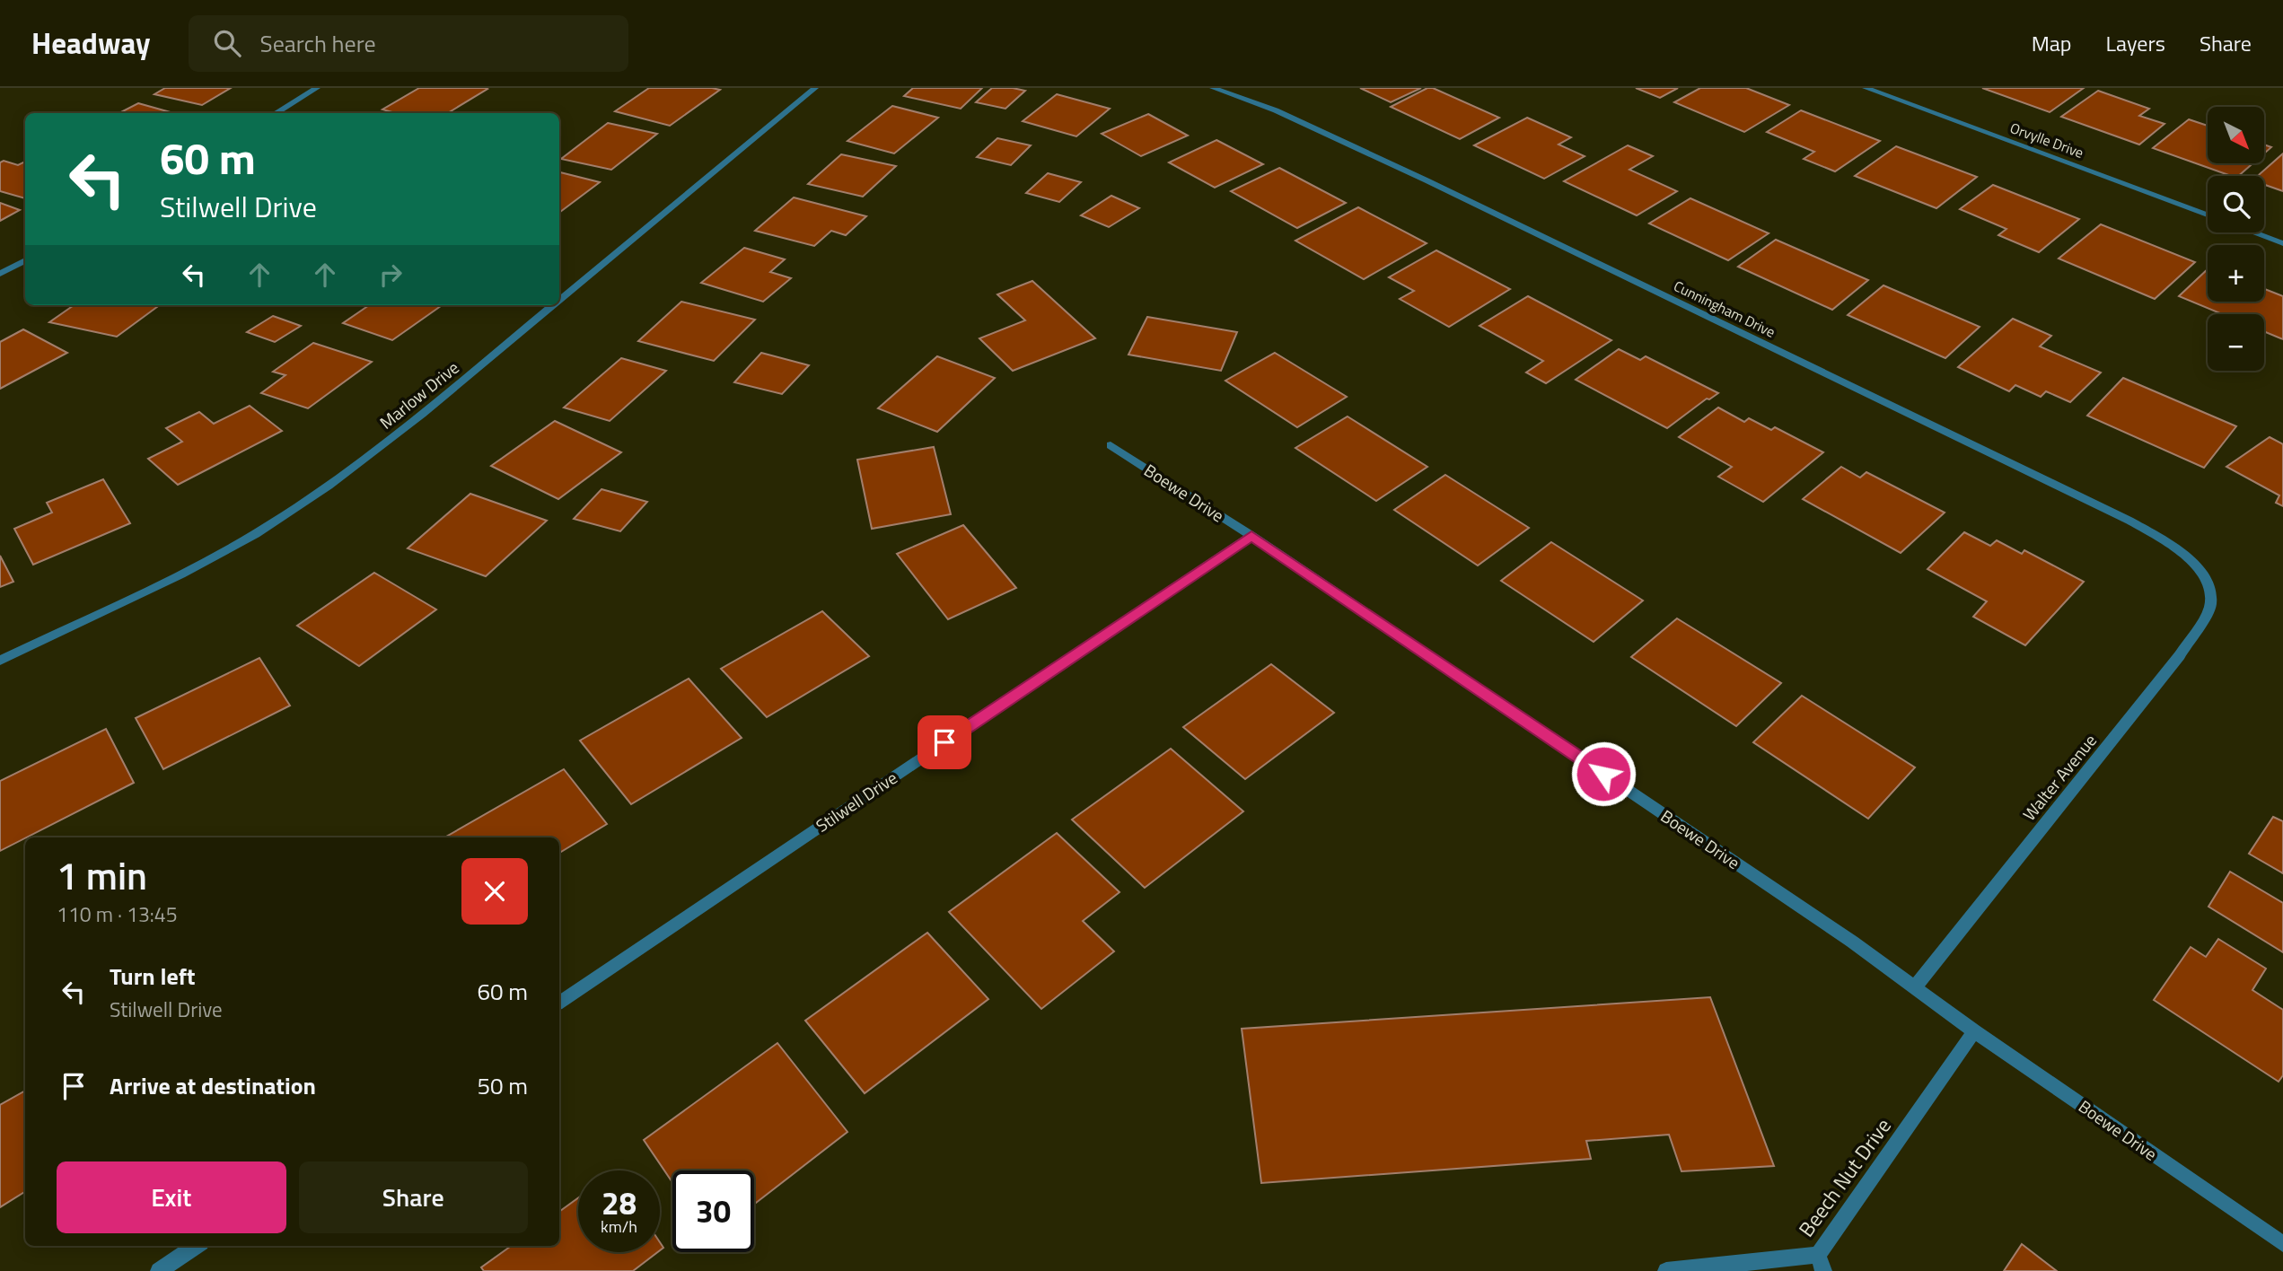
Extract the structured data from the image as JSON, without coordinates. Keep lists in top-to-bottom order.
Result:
{
  "streets": {
    "street": [
      "Orvylle Drive",
      "Cunningham Drive",
      "Marlow Drive",
      "Boewe Drive",
      "Walter Avenue",
      "Stilwell Drive",
      "Beech Nut Drive"
    ]
  },
  "crossings": [
    ["Cunningham Drive", "Walter Avenue"],
    ["Boewe Drive", "Walter Avenue"],
    ["Boewe Drive", "Stilwell Drive"],
    ["Boewe Drive", "Beech Nut Drive"]
  ],
  "north": "bottom right",
  "page": {
    "header": "Headway",
    "search": "Search here",
    "nav": ["Map", "Layers", "Share"],
    "map_buttons": ["+", "−"],
    "turn": ["60 m", "Stilwell Drive"],
    "heading": ["1 min", "110 m · 13:45"],
    "list": [
      {
        "name": "Turn left",
        "note": "Stilwell Drive",
        "value": "60 m"
      },
      {
        "name": "Arrive at destination",
        "value": "50 m"
      }
    ],
    "buttons": ["Exit", "Share"],
    "speed": "28 km/h",
    "limit": "30"
  }
}
